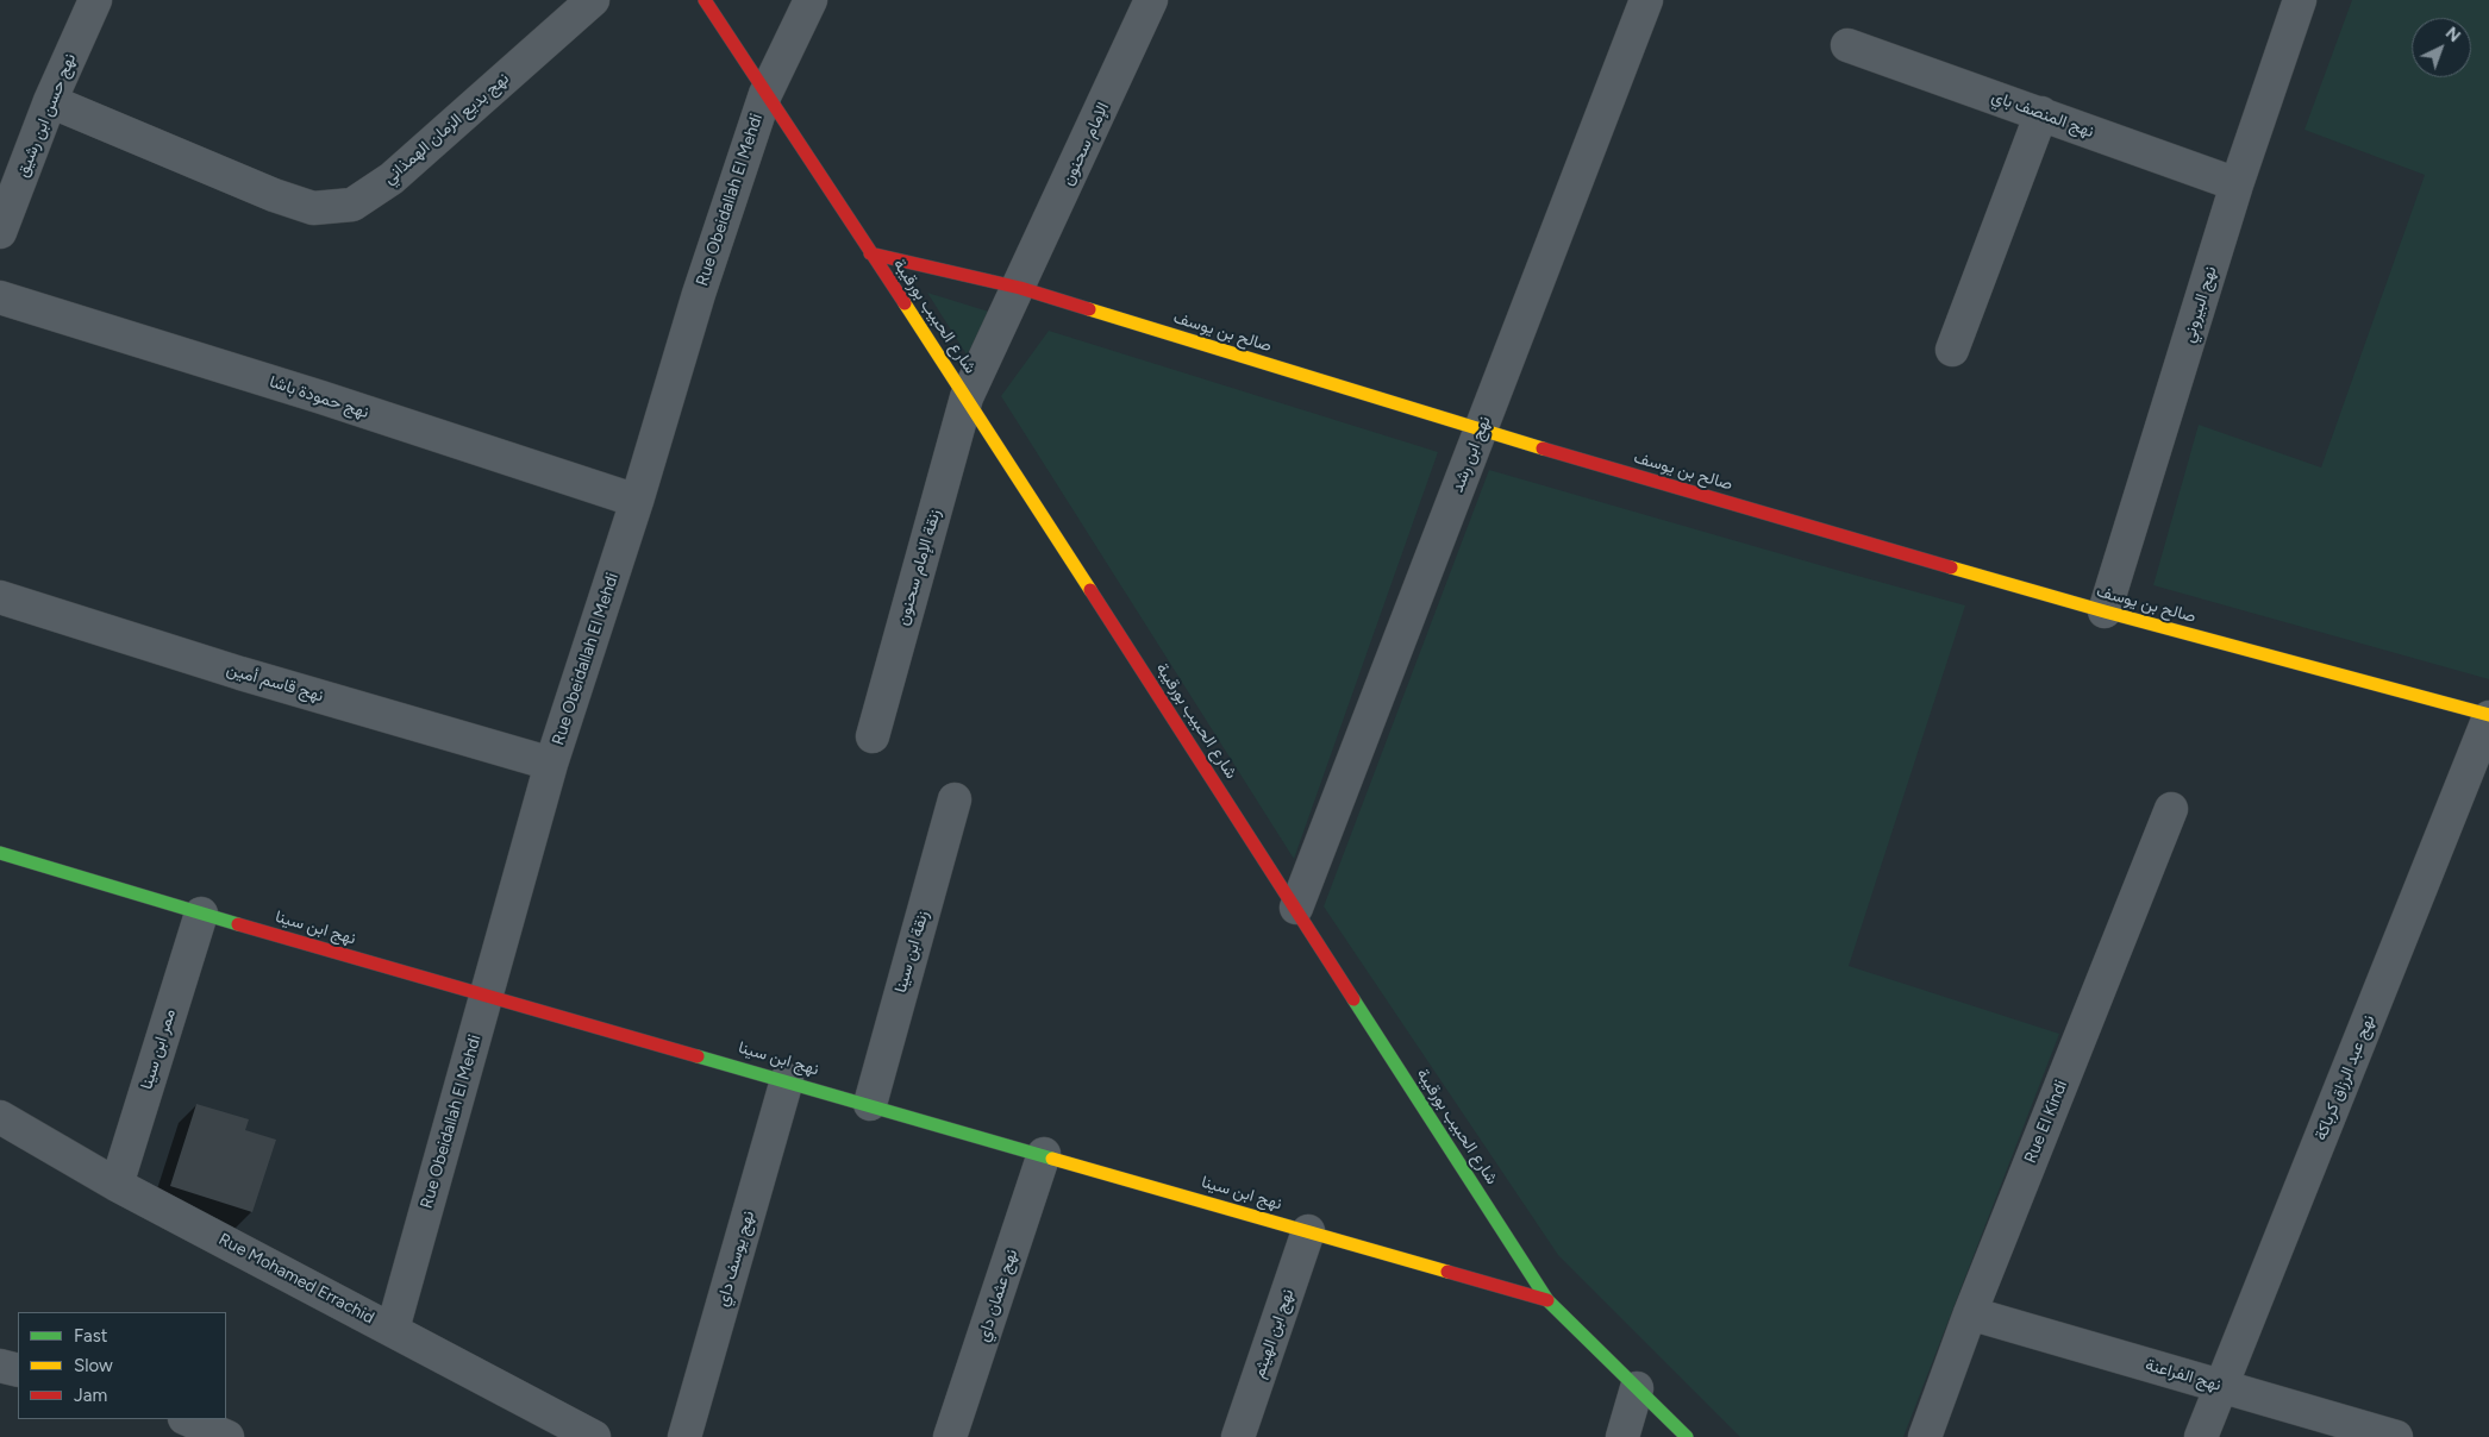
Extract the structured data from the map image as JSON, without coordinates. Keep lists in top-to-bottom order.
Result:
{
  "streets": {
    "street": [
      "نهج المنصف باي",
      "نهج حسن ابن رشيق",
      "نهج بديع الزمان الهمذاني",
      "الإمام سحنون",
      "Rue Obeidallah El Mehdi",
      "نهج البيروني",
      "شارع الحبيب بورقيبة",
      "صالح بن يوسف",
      "نهج حمودة باشا",
      "نهج ابن رشد",
      "زنقة الإمام سحنون",
      "نهج قاسم أمين",
      "نهج ابن سينا",
      "زنقة ابن سينا",
      "ممر ابن سينا",
      "نهج عبد الرزاق كرباكة",
      "Rue El Kindi",
      "نهج يوسف داي",
      "Rue Mohamed Errachid",
      "نهج عثمان داي",
      "نهج ابن الهيثم",
      "نهج الفراعنة"
    ]
  },
  "crossings": [
    ["نهج المنصف باي", "نهج البيروني"],
    ["نهج حسن ابن رشيق", "نهج بديع الزمان الهمذاني"],
    ["الإمام سحنون", "شارع الحبيب بورقيبة"],
    ["الإمام سحنون", "صالح بن يوسف"],
    ["الإمام سحنون", "زنقة الإمام سحنون"],
    ["Rue Obeidallah El Mehdi", "شارع الحبيب بورقيبة"],
    ["Rue Obeidallah El Mehdi", "نهج حمودة باشا"],
    ["Rue Obeidallah El Mehdi", "نهج قاسم أمين"],
    ["Rue Obeidallah El Mehdi", "نهج ابن سينا"],
    ["Rue Obeidallah El Mehdi", "Rue Mohamed Errachid"],
    ["نهج البيروني", "صالح بن يوسف"],
    ["شارع الحبيب بورقيبة", "صالح بن يوسف"],
    ["شارع الحبيب بورقيبة", "نهج ابن رشد"],
    ["شارع الحبيب بورقيبة", "زنقة الإمام سحنون"],
    ["شارع الحبيب بورقيبة", "نهج ابن سينا"],
    ["صالح بن يوسف", "نهج ابن رشد"],
    ["صالح بن يوسف", "نهج عبد الرزاق كرباكة"],
    ["نهج ابن سينا", "زنقة ابن سينا"],
    ["نهج ابن سينا", "ممر ابن سينا"],
    ["نهج ابن سينا", "نهج يوسف داي"],
    ["نهج ابن سينا", "نهج عثمان داي"],
    ["نهج ابن سينا", "نهج ابن الهيثم"],
    ["ممر ابن سينا", "Rue Mohamed Errachid"],
    ["نهج عبد الرزاق كرباكة", "نهج الفراعنة"],
    ["Rue El Kindi", "نهج الفراعنة"]
  ],
  "legend": ["Fast", "Slow", "Jam"],
  "north": "top right"
}
